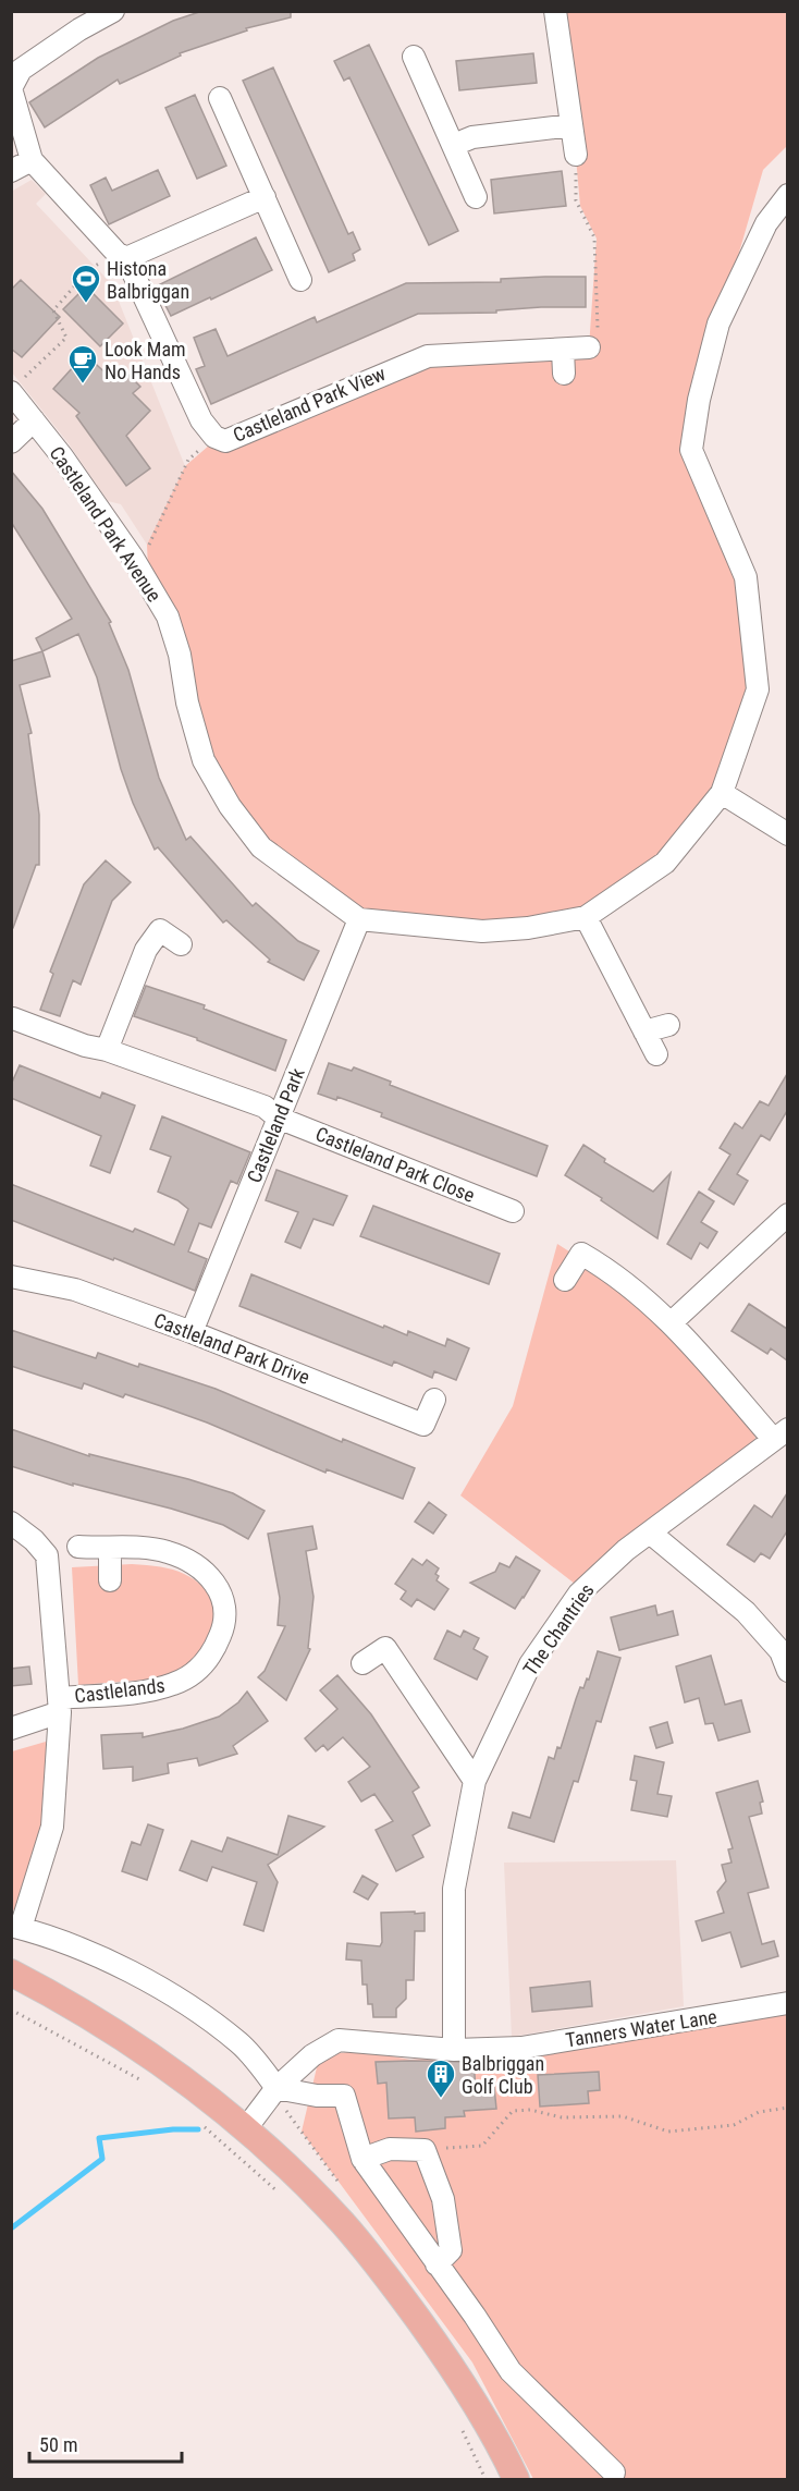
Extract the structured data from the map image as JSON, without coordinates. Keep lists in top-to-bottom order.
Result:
{
  "streets": {
    "street": [
      "Castleland Park View",
      "Castleland Park Avenue",
      "Castleland Park",
      "Castleland Park Close",
      "Castleland Park Drive",
      "The Chantries",
      "Castlelands",
      "Tanners Water Lane"
    ]
  },
  "crossings": [
    ["Castleland Park Avenue", "Castleland Park"],
    ["Castleland Park", "Castleland Park Close"],
    ["Castleland Park", "Castleland Park Drive"],
    ["The Chantries", "Tanners Water Lane"]
  ],
  "places": {
    "sports": ["Histona Balbriggan"],
    "cafe": ["Look Mam No Hands"],
    "building": ["Balbriggan Golf Club"]
  },
  "scale_bar": "50 m"
}
